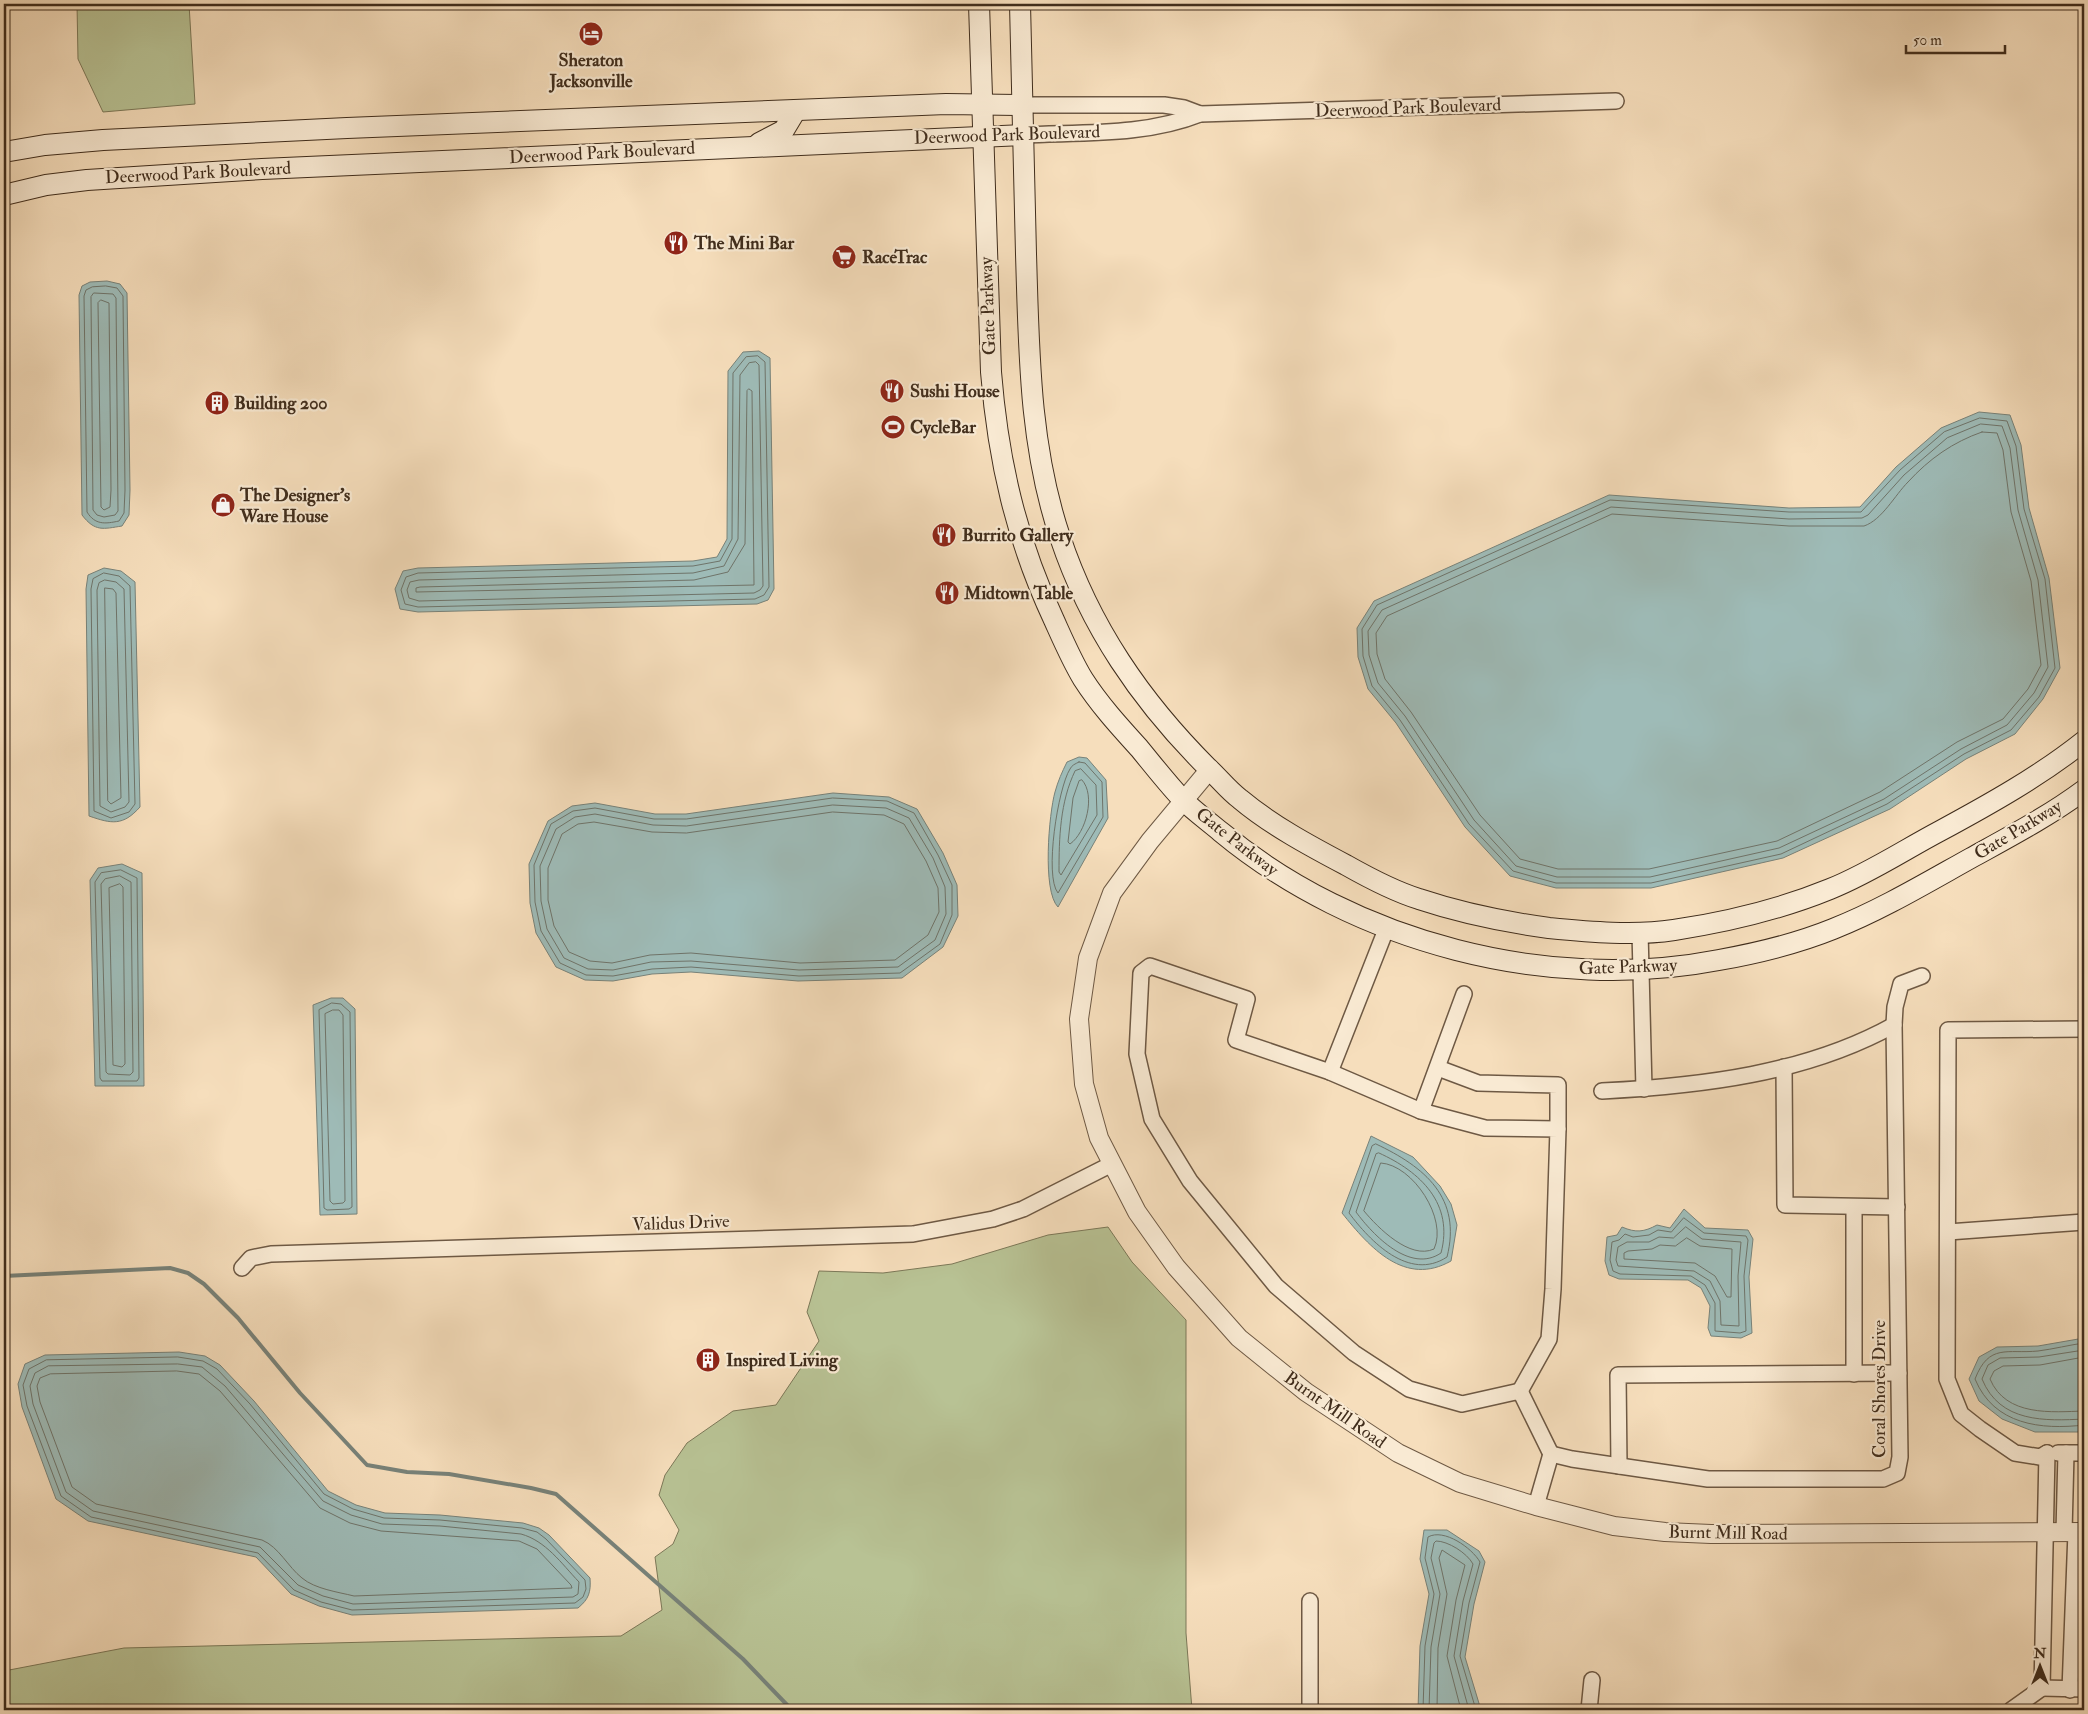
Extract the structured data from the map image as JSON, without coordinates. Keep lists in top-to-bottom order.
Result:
{
  "streets": {
    "main road": ["Deerwood Park Boulevard", "Gate Parkway"],
    "street": ["Validus Drive", "Coral Shores Drive", "Burnt Mill Road"]
  },
  "crossings": [
    ["Deerwood Park Boulevard", "Gate Parkway"],
    ["Gate Parkway", "Burnt Mill Road"],
    ["Validus Drive", "Burnt Mill Road"]
  ],
  "places": {
    "hotel": ["Sheraton Jacksonville"],
    "restaurant": [
      "The Mini Bar",
      "Sushi House",
      "Burrito Gallery",
      "Midtown Table"
    ],
    "supermarket": ["RaceTrac"],
    "building": ["Building 200", "Inspired Living"],
    "sports": ["CycleBar"],
    "shop": ["The Designer's Ware House"]
  },
  "scale_bar": "50 m",
  "north": "top"
}
